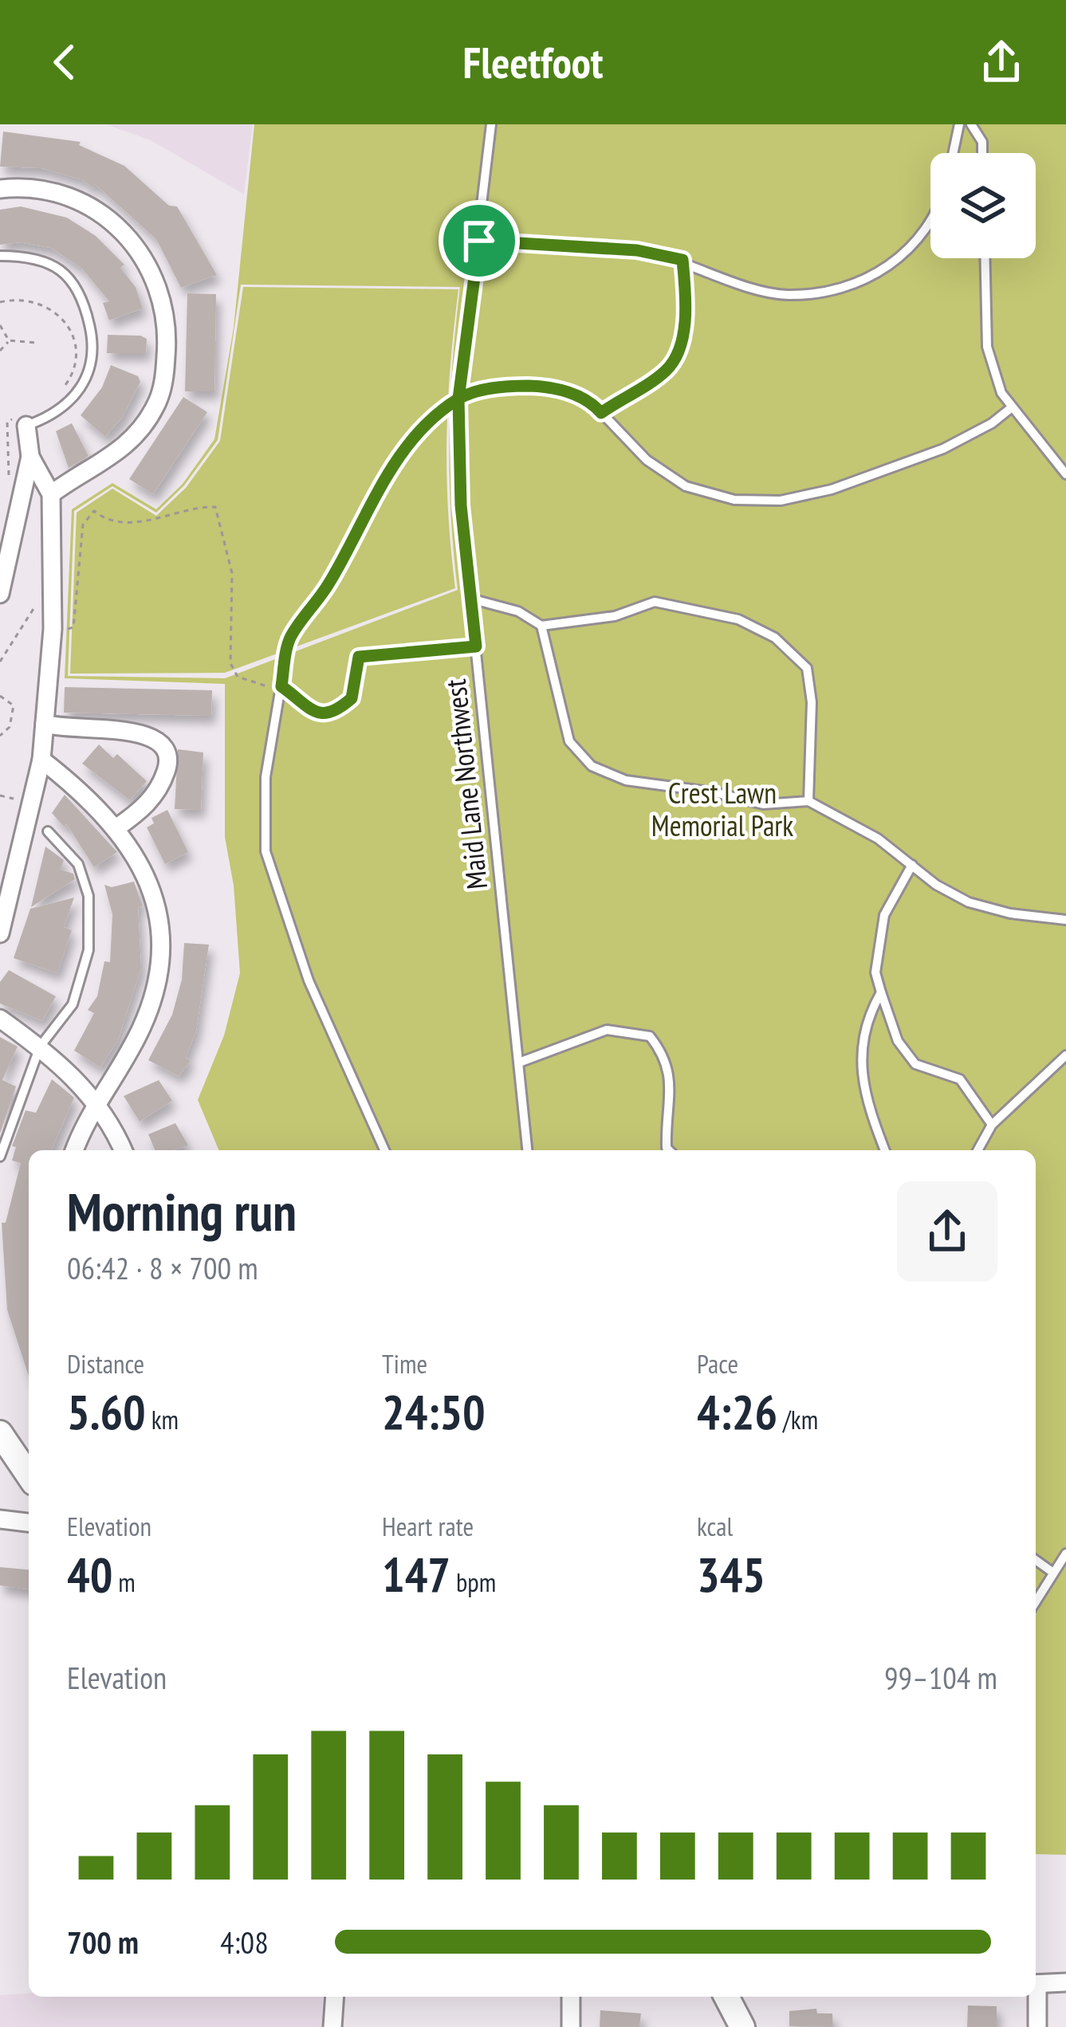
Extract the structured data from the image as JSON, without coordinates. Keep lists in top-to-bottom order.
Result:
{
  "streets": {
    "lane": ["Maid Lane Northwest"]
  },
  "parks": ["Crest Lawn Memorial Park"],
  "page": {
    "header": "Fleetfoot",
    "heading": ["Morning run", "06:42 · 8 × 700 m"],
    "stats": [
      ["Distance", "5.60 km"],
      ["Time", "24:50"],
      ["Pace", "4:26 /km"],
      ["Elevation", "40 m"],
      ["Heart rate", "147 bpm"],
      ["kcal", "345"]
    ],
    "chart": ["Elevation", "99–104 m"],
    "list": [
      {
        "name": "700 m",
        "note": "4:08"
      }
    ]
  }
}
